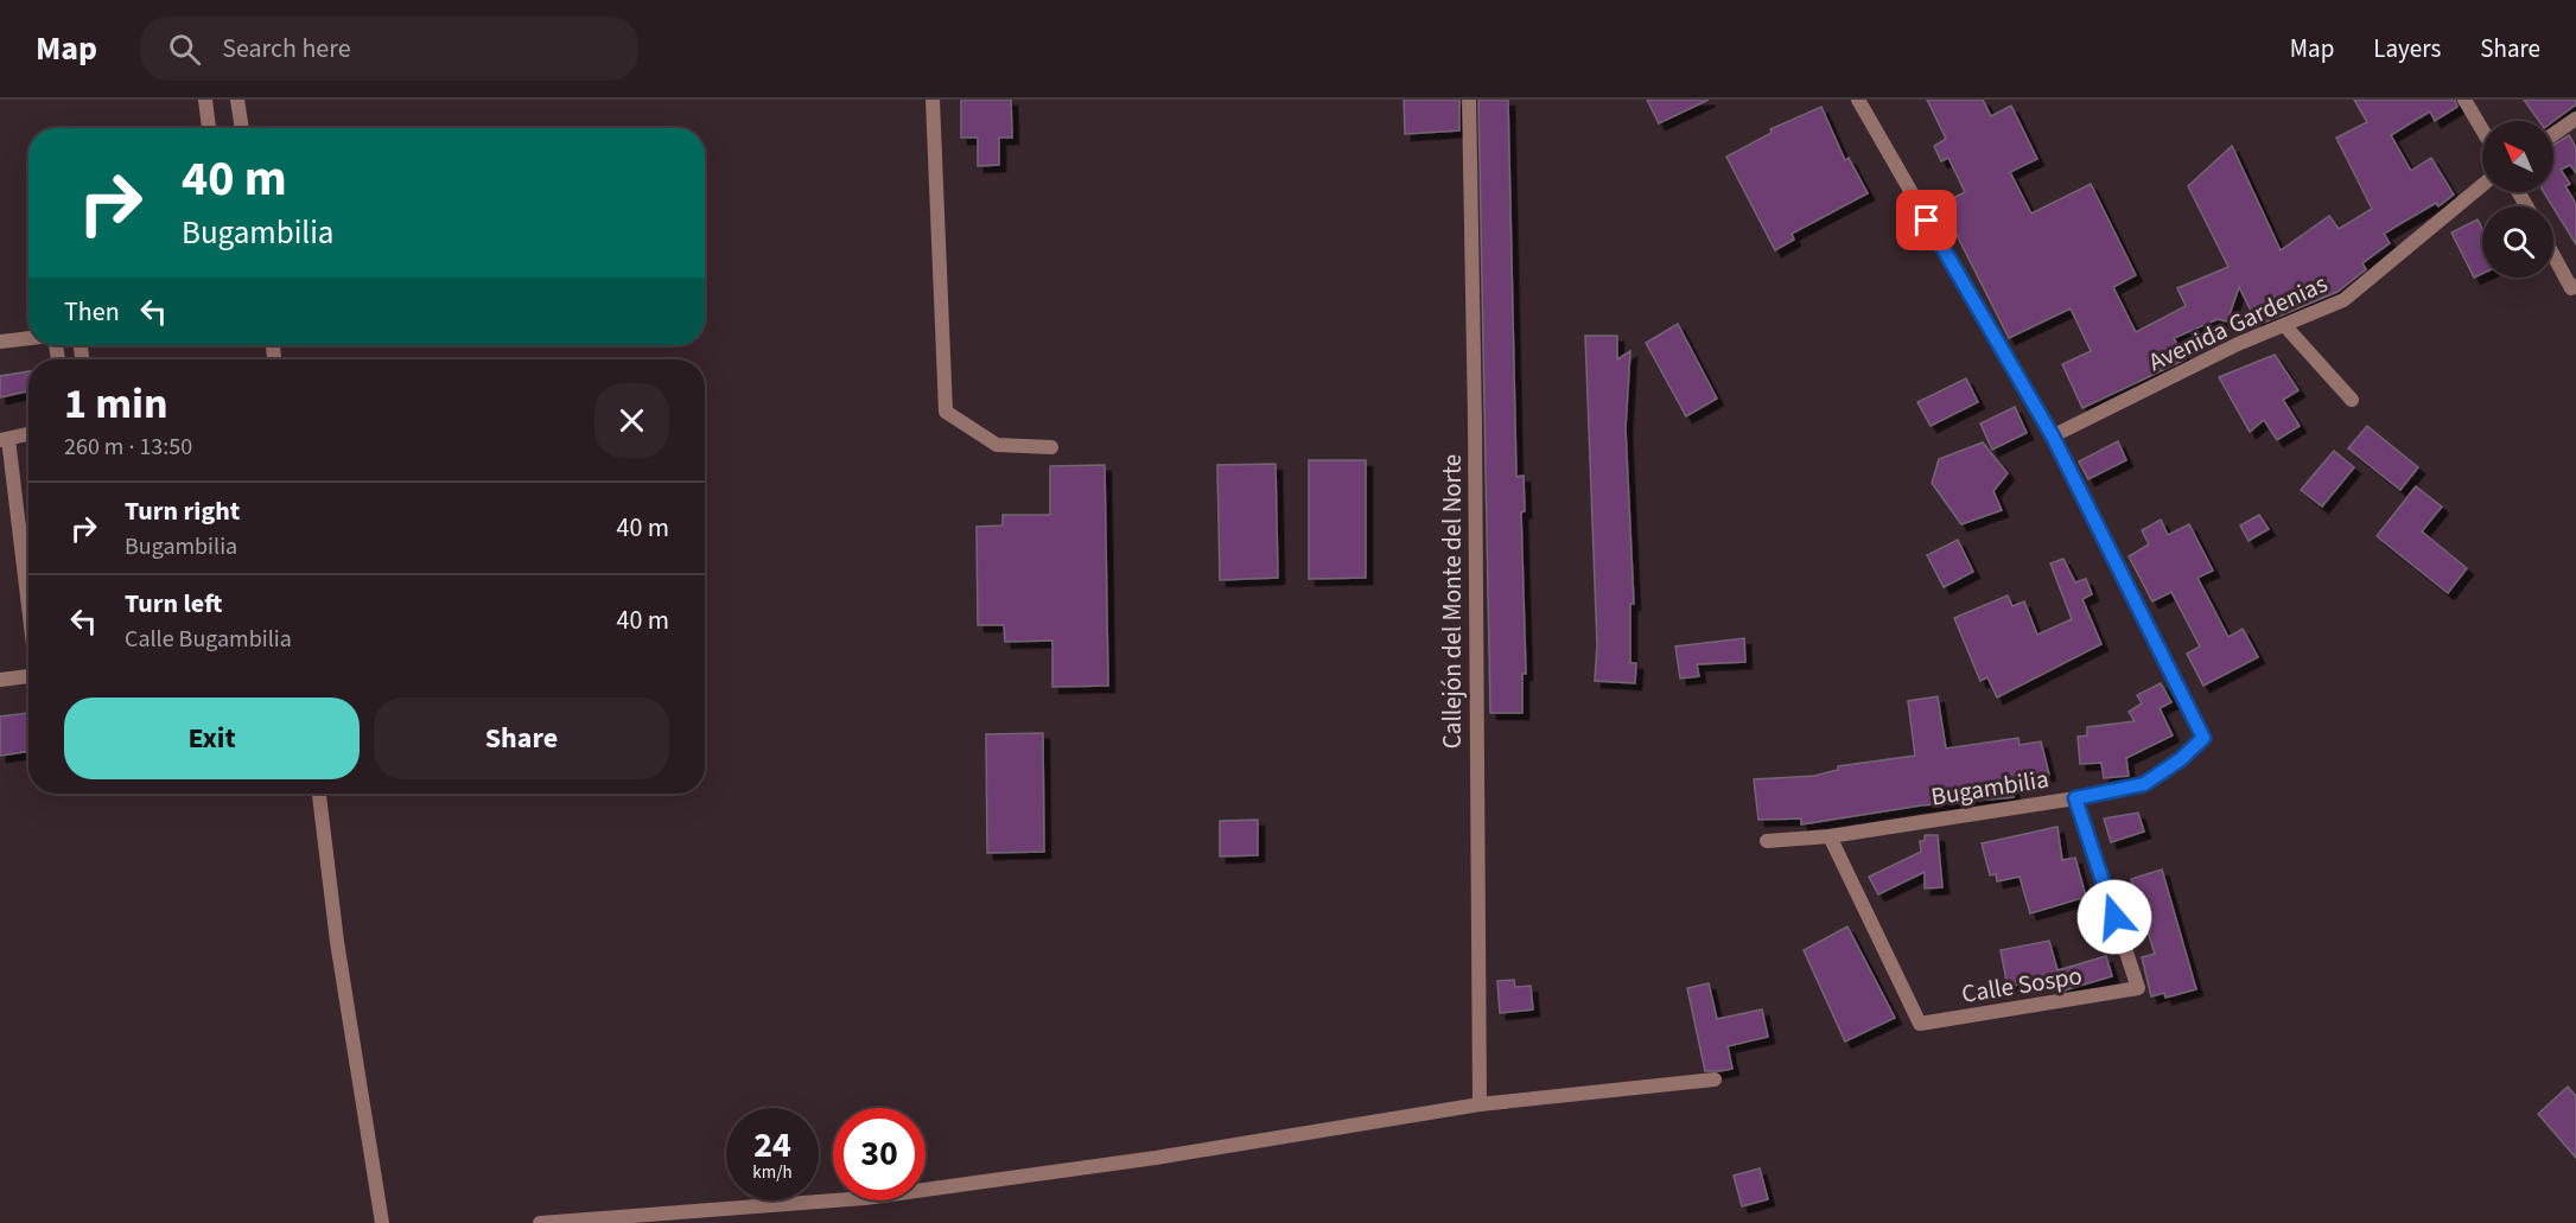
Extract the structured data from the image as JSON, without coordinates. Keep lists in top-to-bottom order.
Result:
{
  "streets": {
    "street": [
      "Avenida Gardenias",
      "Callejón del Monte del Norte",
      "Bugambilia",
      "Calle Sospo"
    ]
  },
  "crossings": [
    ["Avenida Gardenias", "Bugambilia"],
    ["Bugambilia", "Calle Sospo"]
  ],
  "north": "top left",
  "page": {
    "header": "Map",
    "search": "Search here",
    "nav": ["Map", "Layers", "Share"],
    "turn": ["40 m", "Bugambilia"],
    "then": "Then",
    "heading": ["1 min", "260 m · 13:50"],
    "list": [
      {
        "name": "Turn right",
        "note": "Bugambilia",
        "value": "40 m"
      },
      {
        "name": "Turn left",
        "note": "Calle Bugambilia",
        "value": "40 m"
      }
    ],
    "buttons": ["Exit", "Share"],
    "speed": "24 km/h",
    "limit": "30"
  }
}
